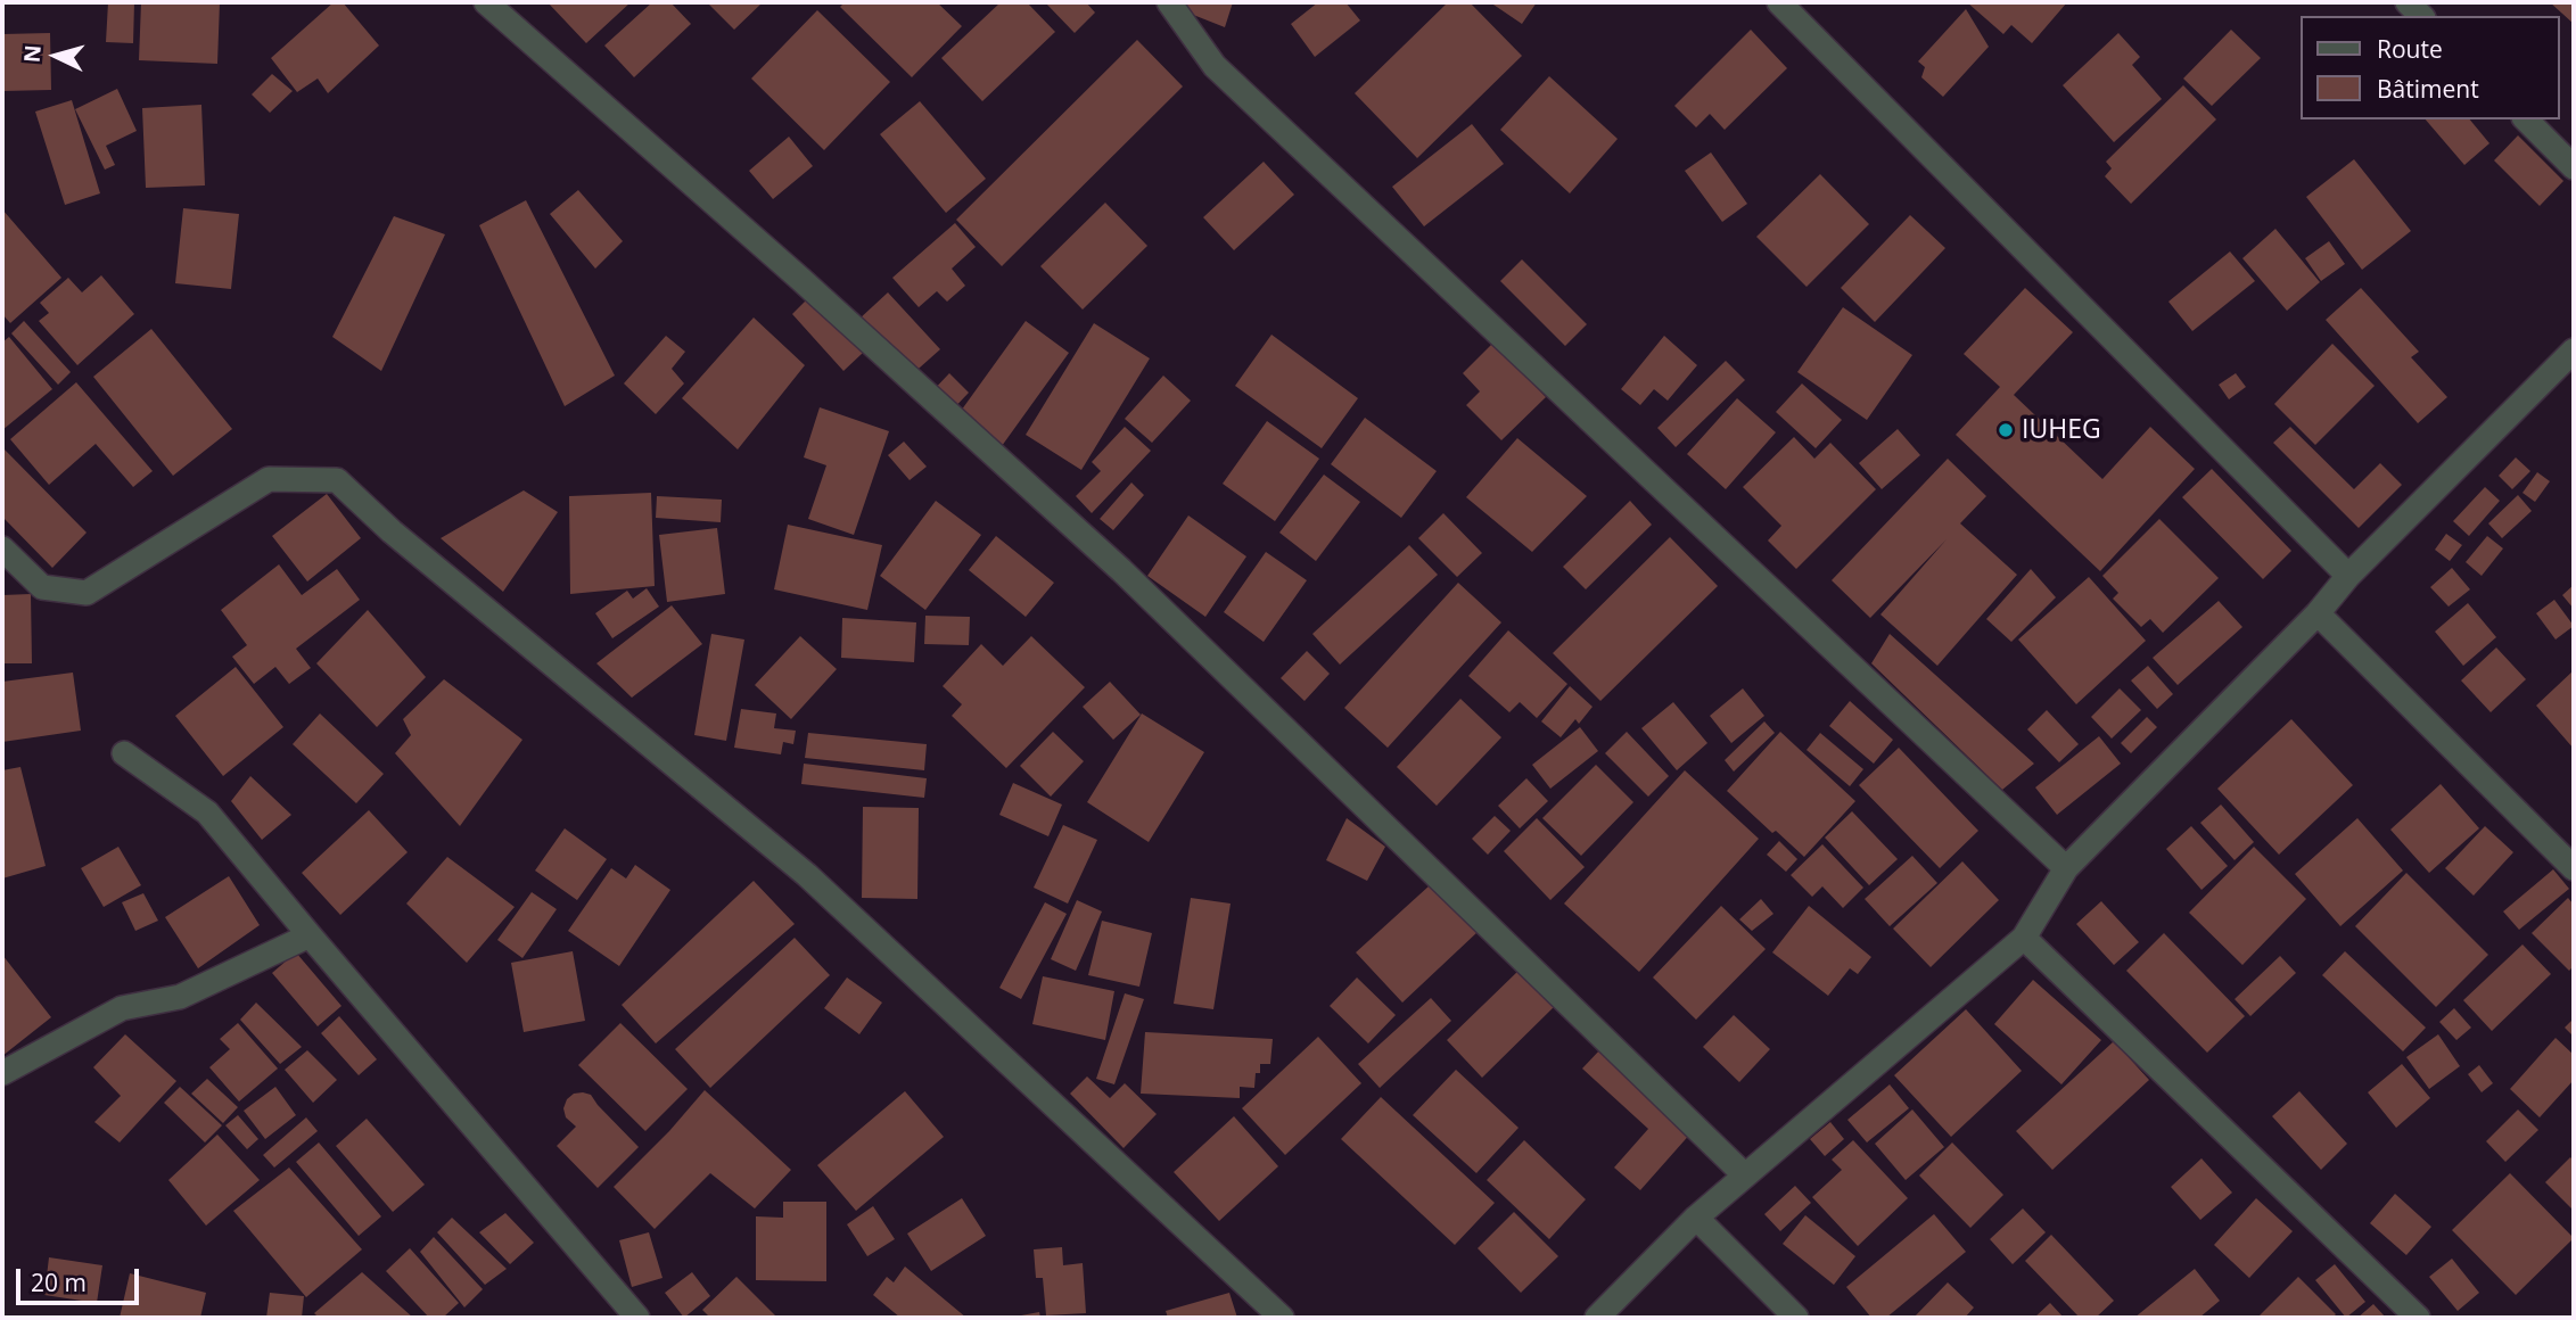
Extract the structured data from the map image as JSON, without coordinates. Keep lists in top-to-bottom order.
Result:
{
  "places": ["IUHEG"],
  "legend": ["Route", "Bâtiment"],
  "scale_bar": "20 m",
  "north": "left"
}
